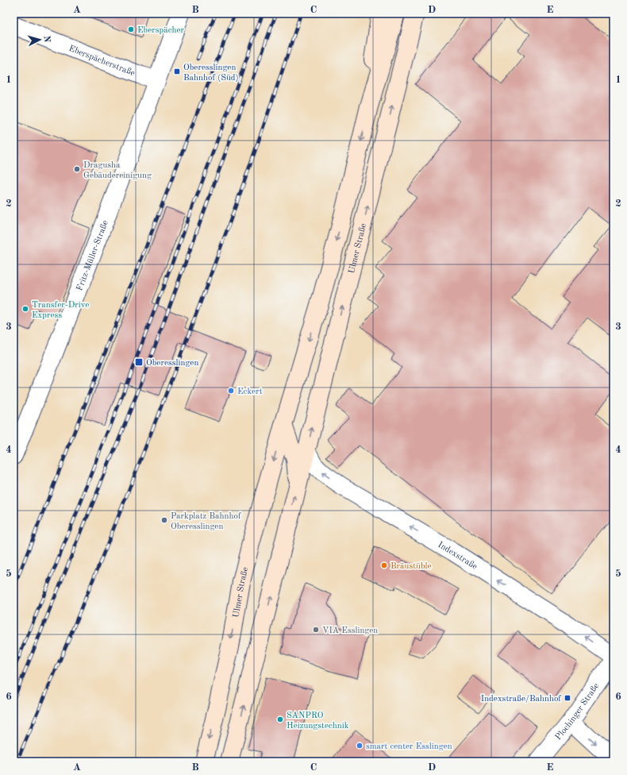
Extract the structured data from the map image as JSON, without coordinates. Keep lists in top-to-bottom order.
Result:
{
  "streets": {
    "main road": ["Ulmer Straße"],
    "street": [
      "Eberspächerstraße",
      "Fritz-Müller-Straße",
      "Indexstraße",
      "Plochinger Straße"
    ]
  },
  "crossings": [
    ["Eberspächerstraße", "Fritz-Müller-Straße"],
    ["Ulmer Straße", "Indexstraße"]
  ],
  "one_way": ["Indexstraße"],
  "places": {
    "other": [
      "Eberspächer",
      "Dragusha Gebäudereinigung",
      "Transfer-Drive Express",
      "Eckert",
      "Parkplatz Bahnhof Oberesslingen",
      "Bräustüble",
      "VIA Esslingen",
      "SANPRO Heizungstechnik",
      "smart center Esslingen"
    ],
    "transit": ["Oberesslingen Bahnhof (Süd)", "Oberesslingen", "Indexstraße/Bahnhof"]
  },
  "north": "right",
  "grid": {
    "columns": [
      "A",
      "B",
      "C",
      "D",
      "E"
    ],
    "rows": [
      "1",
      "2",
      "3",
      "4",
      "5",
      "6"
    ]
  }
}
